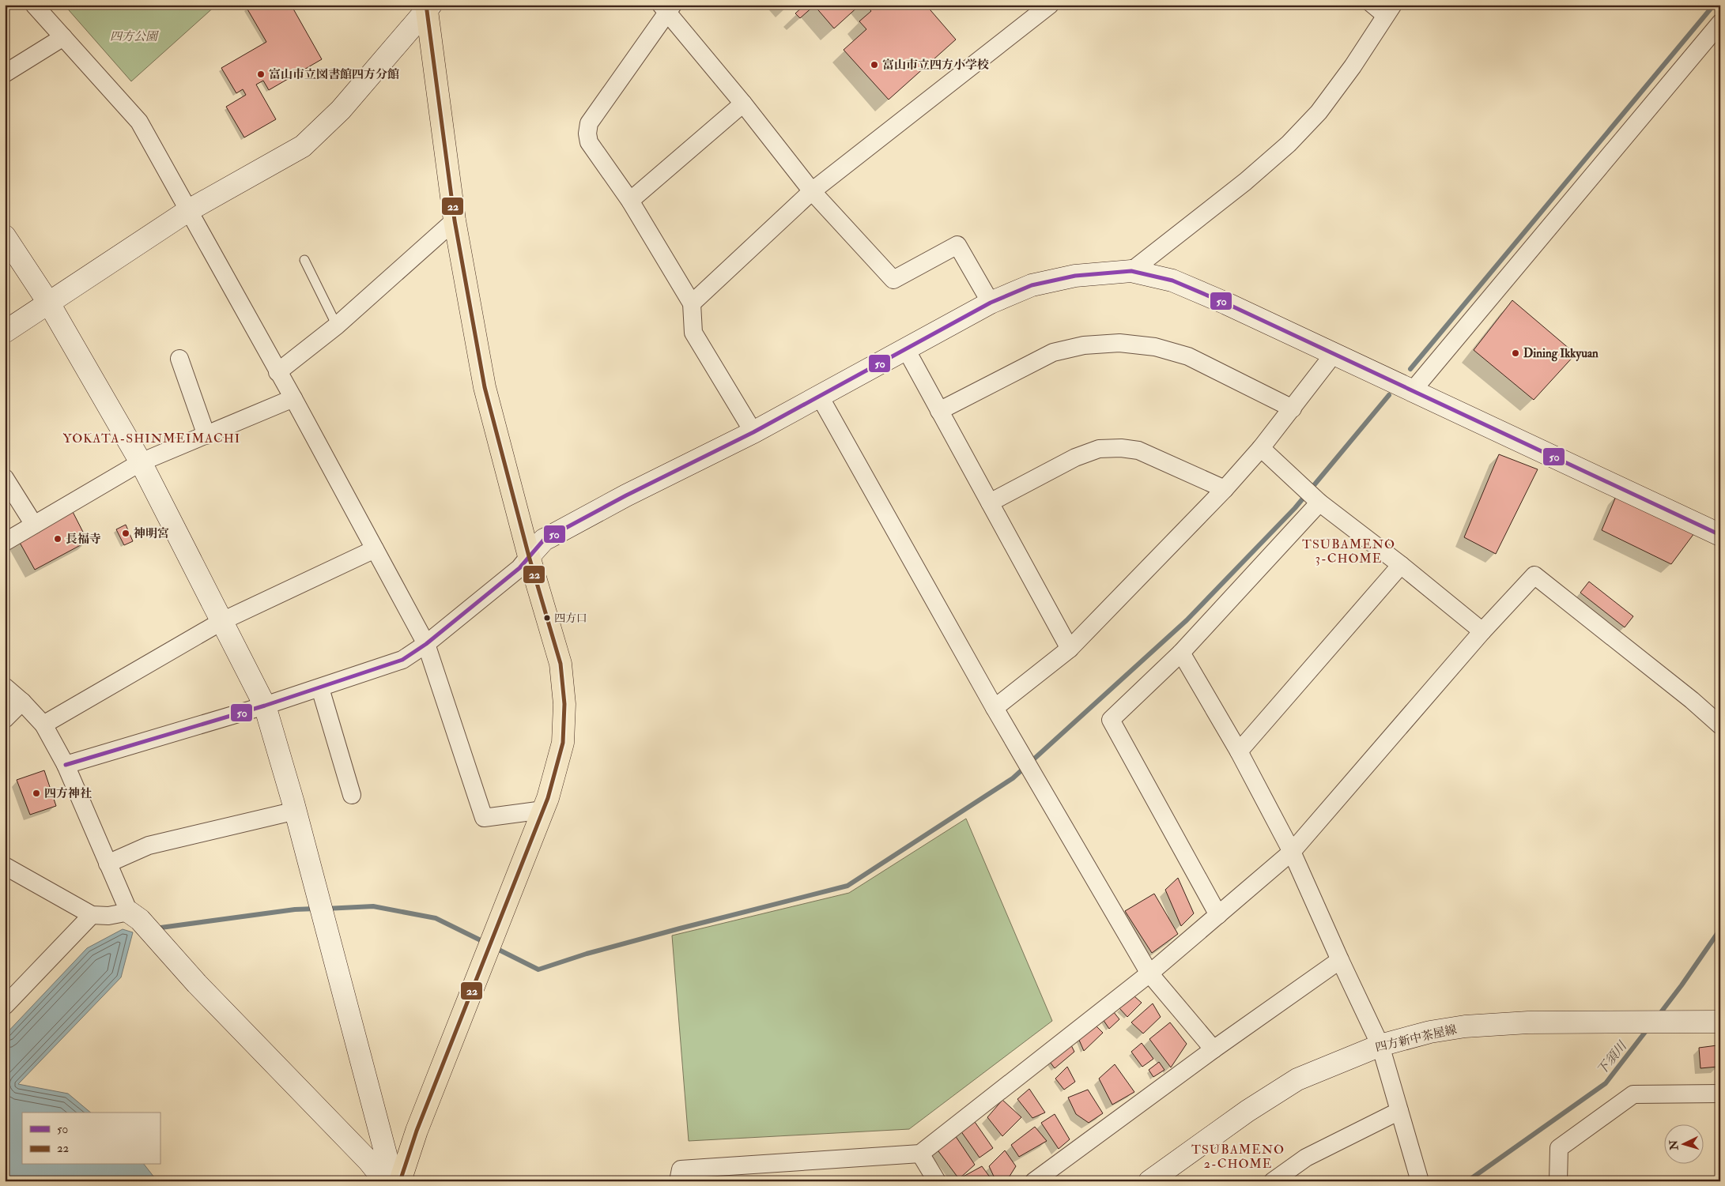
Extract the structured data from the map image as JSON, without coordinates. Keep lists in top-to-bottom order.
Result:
{
  "streets": {
    "street": ["四方新中茶屋線"]
  },
  "districts": ["YOKATA-SHINMEIMACHI", "TSUBAMENO 3-CHOME", "TSUBAMENO 2-CHOME"],
  "water": ["下須川"],
  "parks": ["四方公園"],
  "places": [
    "富山市立四方小学校",
    "富山市立図書館四方分館",
    "Dining Ikkyuan",
    "神明宮",
    "長福寺",
    "四方口",
    "四方神社"
  ],
  "lines": ["transit line 22", "transit line 50"],
  "legend": ["50", "22"],
  "north": "left"
}
